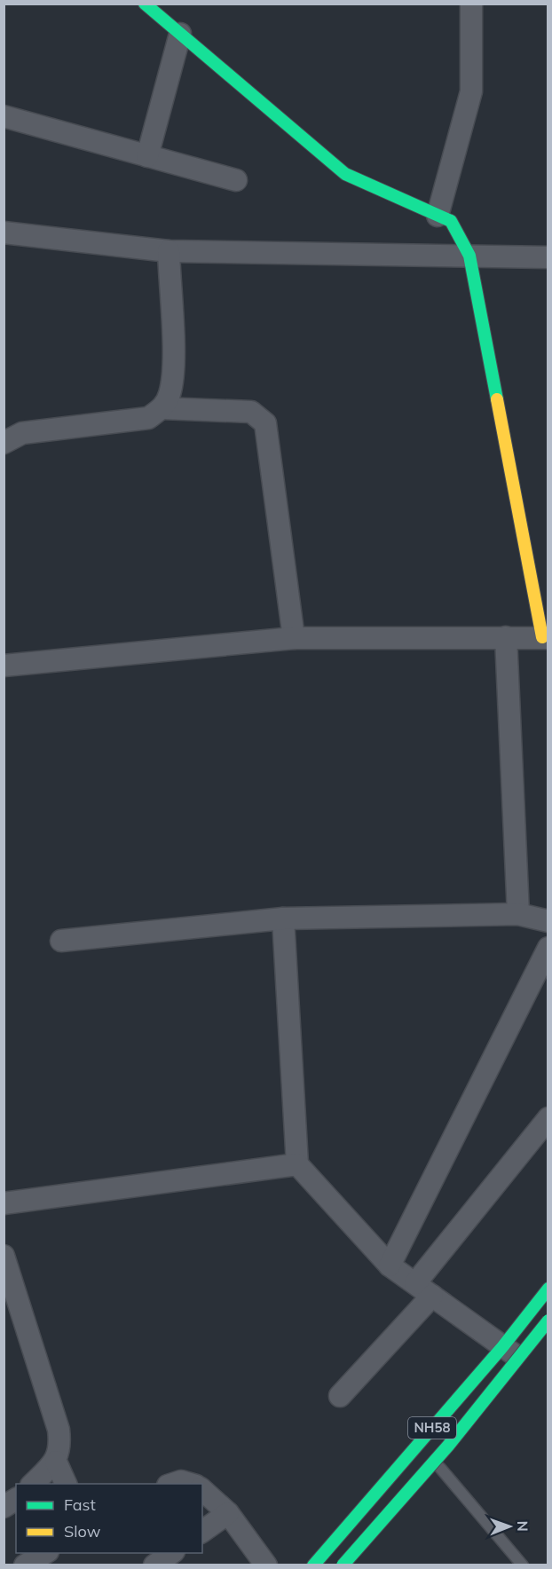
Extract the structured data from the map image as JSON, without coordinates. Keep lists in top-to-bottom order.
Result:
{
  "streets": {
    "main road": ["NH58"]
  },
  "legend": ["Fast", "Slow"],
  "north": "right"
}
